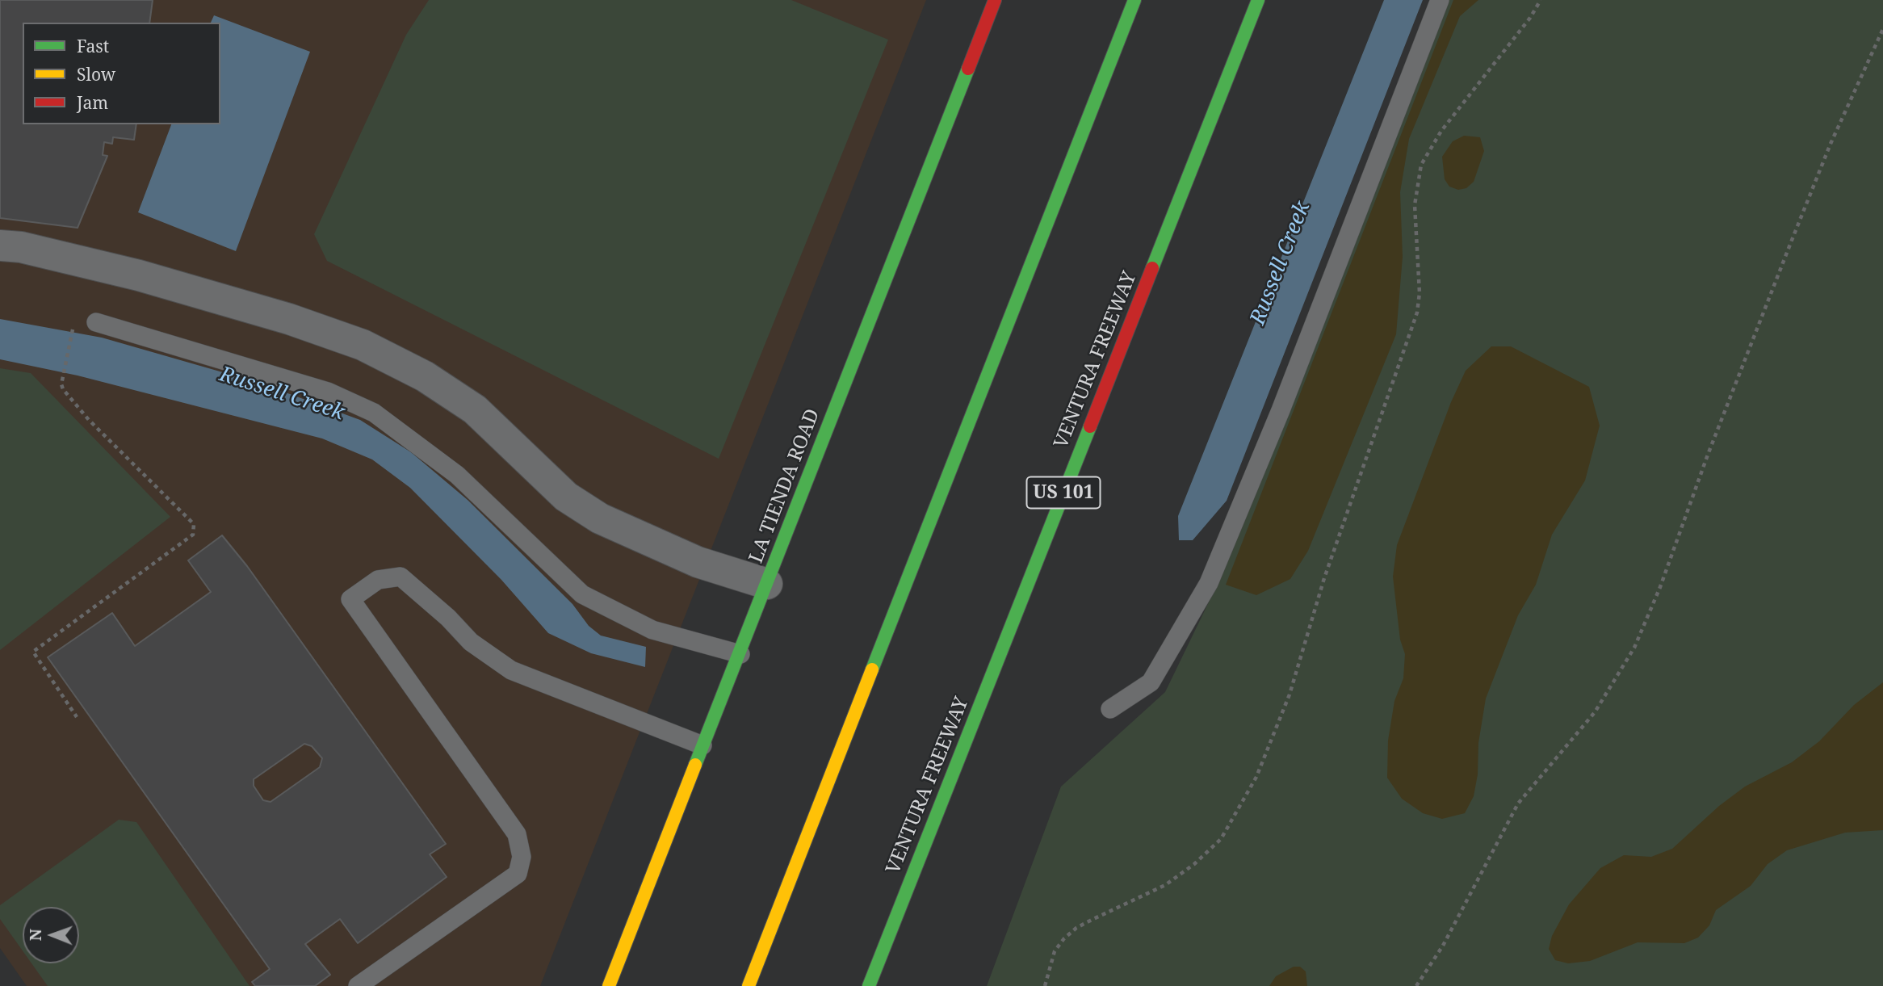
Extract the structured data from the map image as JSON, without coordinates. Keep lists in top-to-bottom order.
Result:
{
  "streets": {
    "main road": ["VENTURA FREEWAY", "LA TIENDA ROAD", "US 101"]
  },
  "water": ["Russell Creek"],
  "legend": ["Fast", "Slow", "Jam"],
  "north": "left"
}
